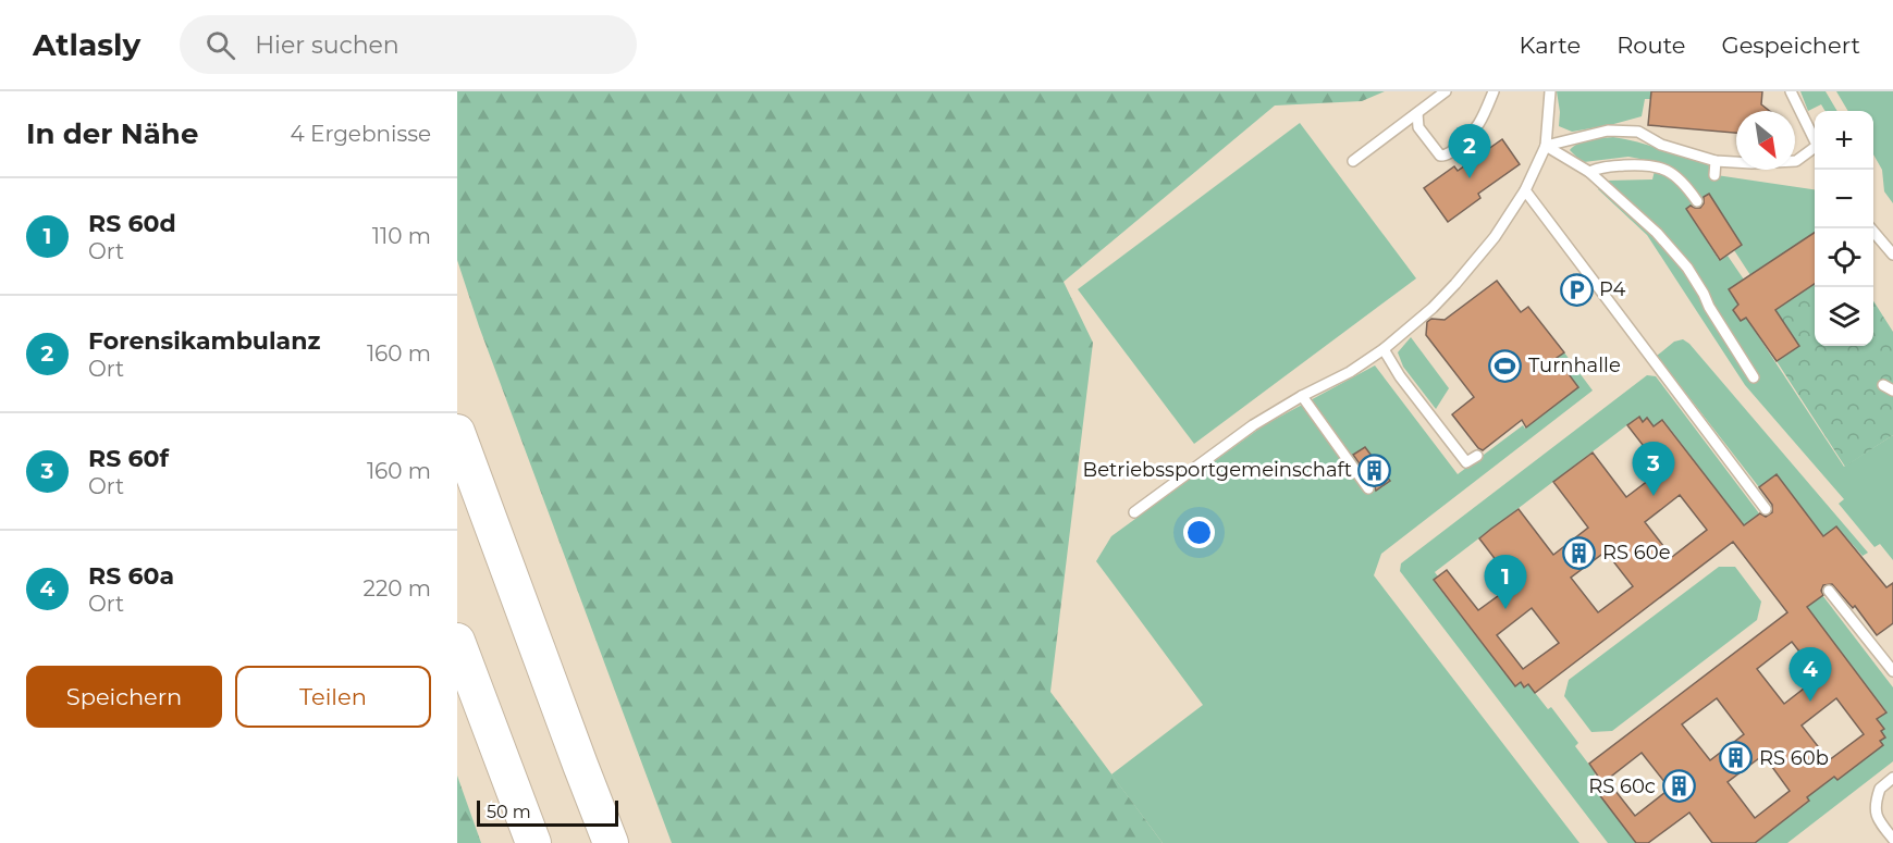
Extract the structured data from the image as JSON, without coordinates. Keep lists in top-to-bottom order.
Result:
{
  "places": {
    "parking": ["P4"],
    "sports": ["Turnhalle"],
    "building": [
      "Betriebssportgemeinschaft",
      "RS 60e",
      "RS 60b",
      "RS 60c"
    ]
  },
  "scale_bar": "50 m",
  "north": "bottom right",
  "page": {
    "header": "Atlasly",
    "search": "Hier suchen",
    "nav": ["Karte", "Route", "Gespeichert"],
    "heading": ["In der Nähe", "4 Ergebnisse"],
    "map_buttons": ["+", "−"],
    "pins": [
      "2",
      "3",
      "1",
      "4"
    ],
    "list": [
      {
        "mark": "1",
        "name": "RS 60d",
        "note": "Ort",
        "value": "110 m"
      },
      {
        "mark": "2",
        "name": "Forensikambulanz",
        "note": "Ort",
        "value": "160 m"
      },
      {
        "mark": "3",
        "name": "RS 60f",
        "note": "Ort",
        "value": "160 m"
      },
      {
        "mark": "4",
        "name": "RS 60a",
        "note": "Ort",
        "value": "220 m"
      }
    ],
    "buttons": ["Speichern", "Teilen"],
    "scale": "50 m"
  }
}
